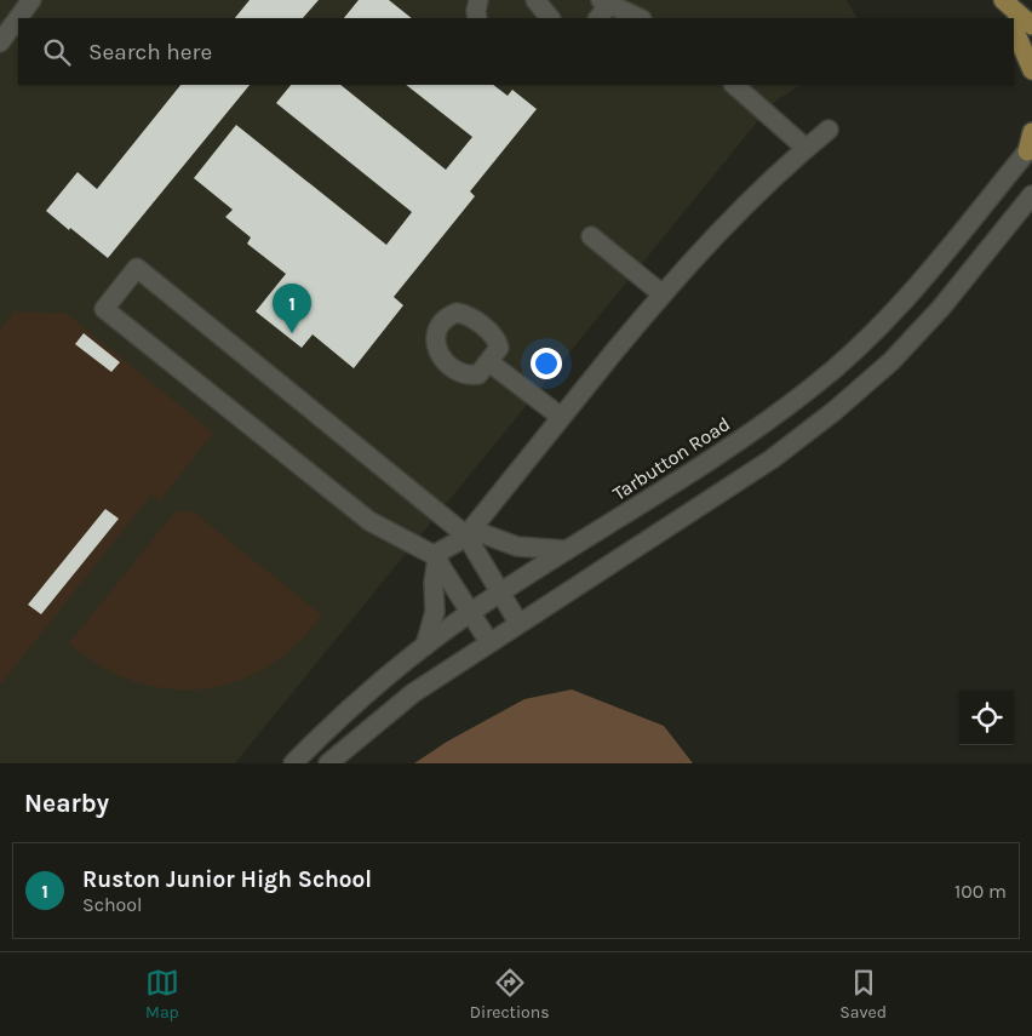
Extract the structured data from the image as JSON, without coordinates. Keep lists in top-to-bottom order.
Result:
{
  "streets": {
    "street": ["Tarbutton Road"]
  },
  "page": {
    "search": "Search here",
    "pins": "1",
    "heading": "Nearby",
    "list": [
      {
        "mark": "1",
        "name": "Ruston Junior High School",
        "note": "School",
        "value": "100 m"
      }
    ],
    "nav": ["Map", "Directions", "Saved"]
  }
}
